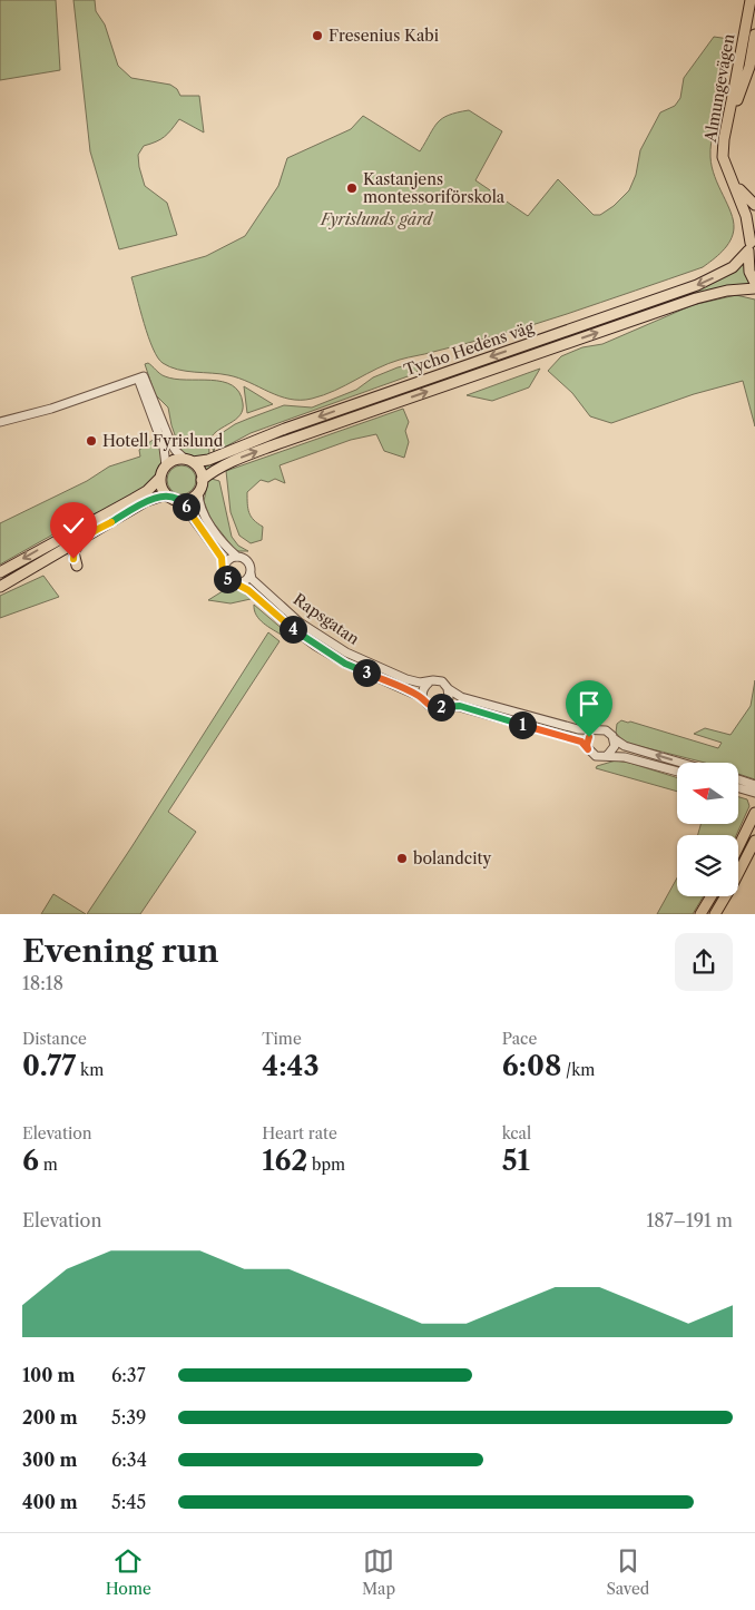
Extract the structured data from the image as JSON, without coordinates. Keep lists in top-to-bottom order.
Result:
{
  "streets": {
    "main road": ["Almungevägen", "Tycho Hedéns väg"],
    "street": ["Rapsgatan"]
  },
  "crossings": [
    ["Almungevägen", "Tycho Hedéns väg"]
  ],
  "parks": ["Fyrislunds gård"],
  "places": [
    "Fresenius Kabi",
    "Kastanjens montessoriförskola",
    "Hotell Fyrislund",
    "bolandcity"
  ],
  "north": "left",
  "page": {
    "pins": [
      "6",
      "5",
      "4",
      "3",
      "2",
      "1"
    ],
    "heading": ["Evening run", "18:18"],
    "stats": [
      ["Distance", "0.77 km"],
      ["Time", "4:43"],
      ["Pace", "6:08 /km"],
      ["Elevation", "6 m"],
      ["Heart rate", "162 bpm"],
      ["kcal", "51"]
    ],
    "chart": ["Elevation", "187–191 m"],
    "list": [
      {
        "name": "100 m",
        "note": "6:37"
      },
      {
        "name": "200 m",
        "note": "5:39"
      },
      {
        "name": "300 m",
        "note": "6:34"
      },
      {
        "name": "400 m",
        "note": "5:45"
      }
    ],
    "tabs": ["Home", "Map", "Saved"]
  }
}
